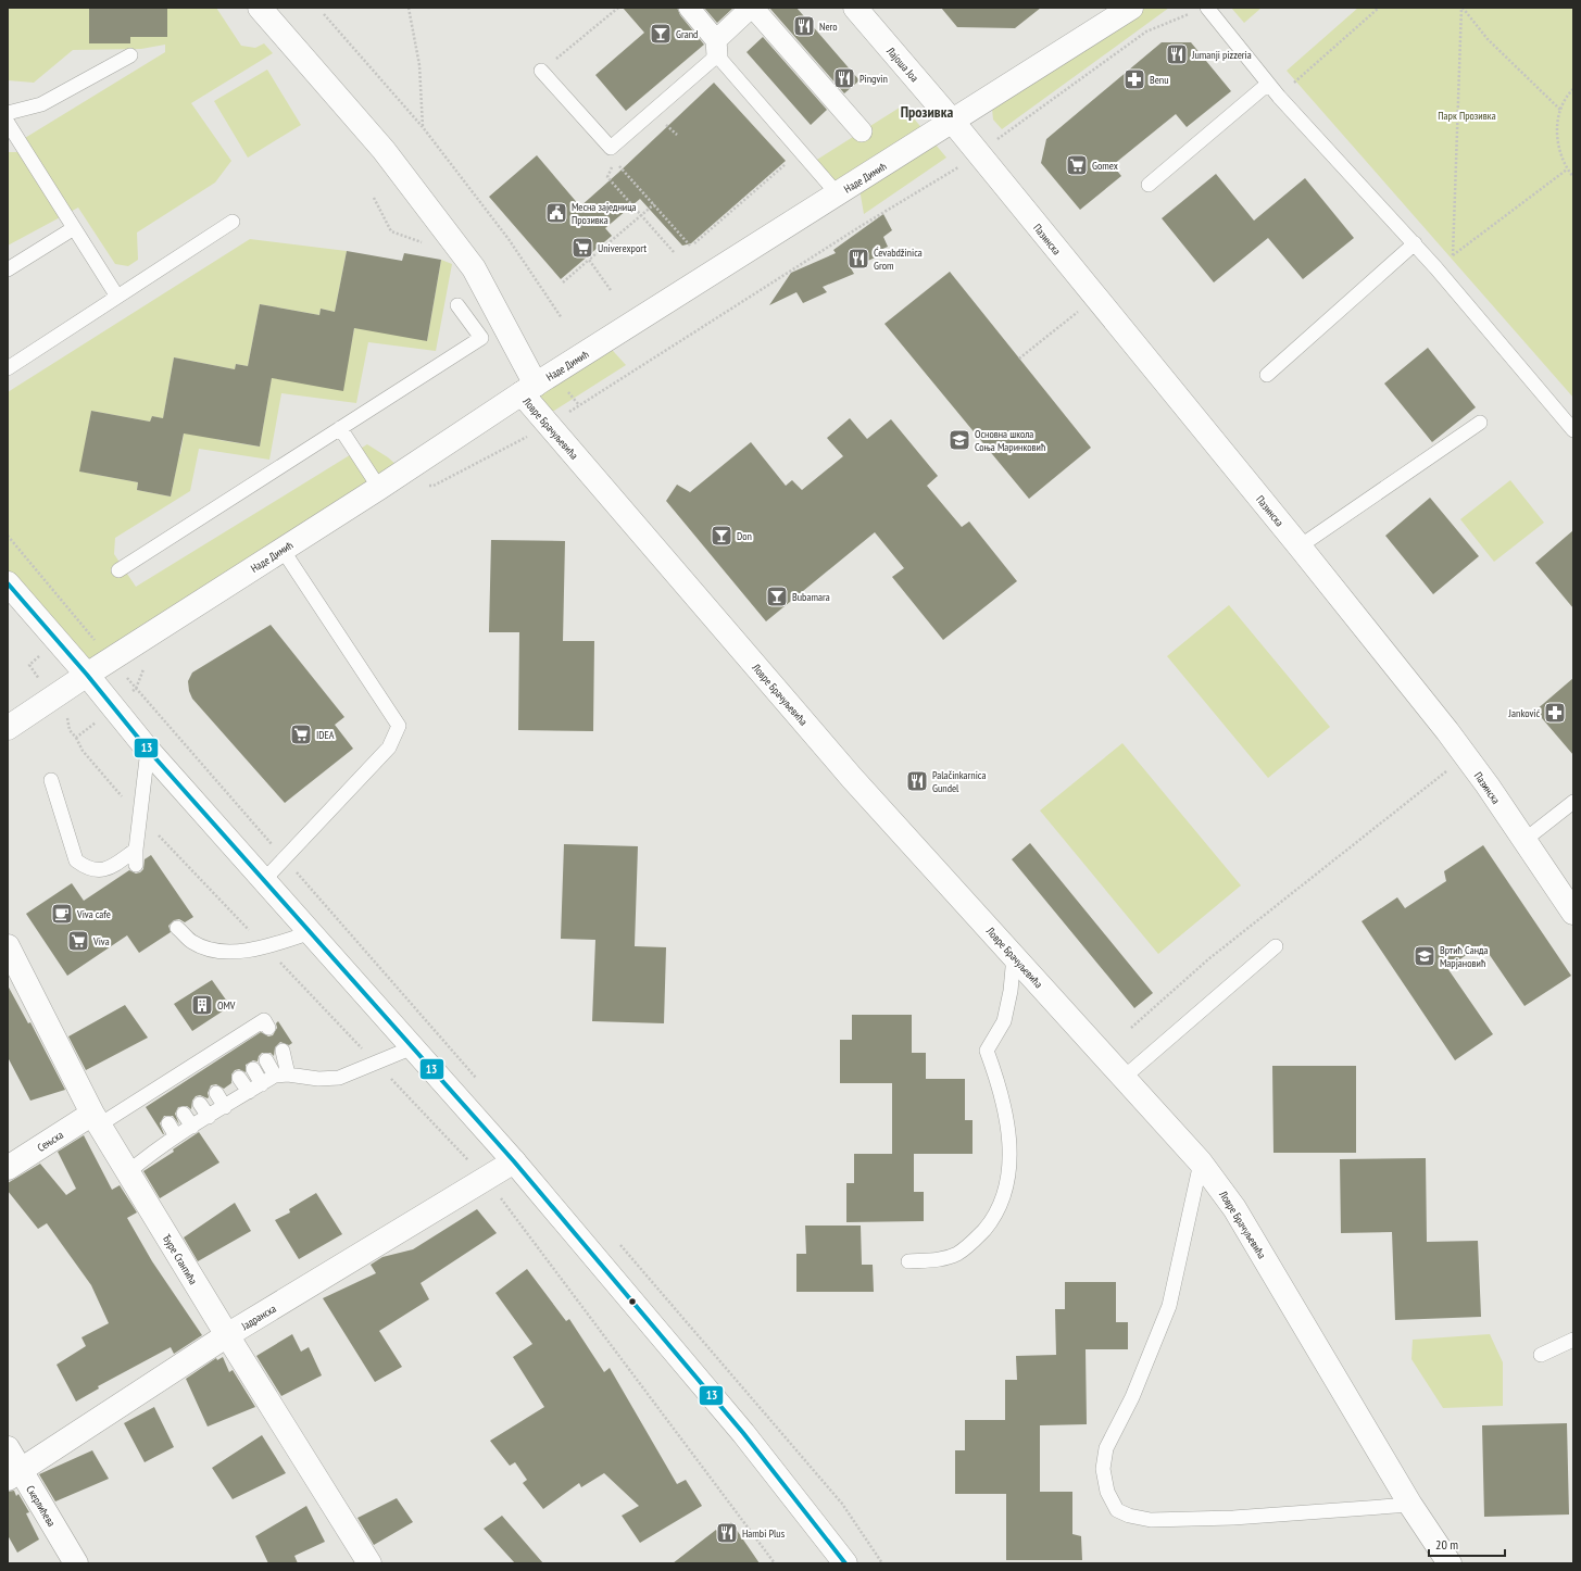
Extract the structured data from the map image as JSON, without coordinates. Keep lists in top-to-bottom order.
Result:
{
  "streets": {
    "street": [
      "Лајоша Јоа",
      "Наде Димић",
      "Пазинска",
      "Ловре Брачуљевића",
      "Сењска",
      "Ђуре Стантића",
      "Јадранска",
      "Скерлићева"
    ]
  },
  "crossings": [
    ["Лајоша Јоа", "Наде Димић"],
    ["Лајоша Јоа", "Пазинска"],
    ["Наде Димић", "Пазинска"],
    ["Наде Димић", "Ловре Брачуљевића"],
    ["Сењска", "Ђуре Стантића"],
    ["Ђуре Стантића", "Јадранска"],
    ["Јадранска", "Скерлићева"]
  ],
  "districts": ["Прозивка"],
  "parks": ["Парк Прозивка"],
  "places": {
    "restaurant": [
      "Nero",
      "Jumanji pizzeria",
      "Pingvin",
      "Ćevabdžinica Grom",
      "Palačinkarnica Gundel",
      "Hambi Plus"
    ],
    "bar": ["Grand", "Don", "Bubamara"],
    "pharmacy": ["Benu", "Janković"],
    "supermarket": [
      "Gomex",
      "Univerexport",
      "IDEA",
      "Viva"
    ],
    "public building": ["Месна заједница Прозивка"],
    "school or university": ["Основна школа Соња Маринковић", "Вртић Санда Марјановић"],
    "cafe": ["Viva cafe"],
    "building": ["OMV"]
  },
  "lines": ["transit line 13"],
  "scale_bar": "20 m"
}
